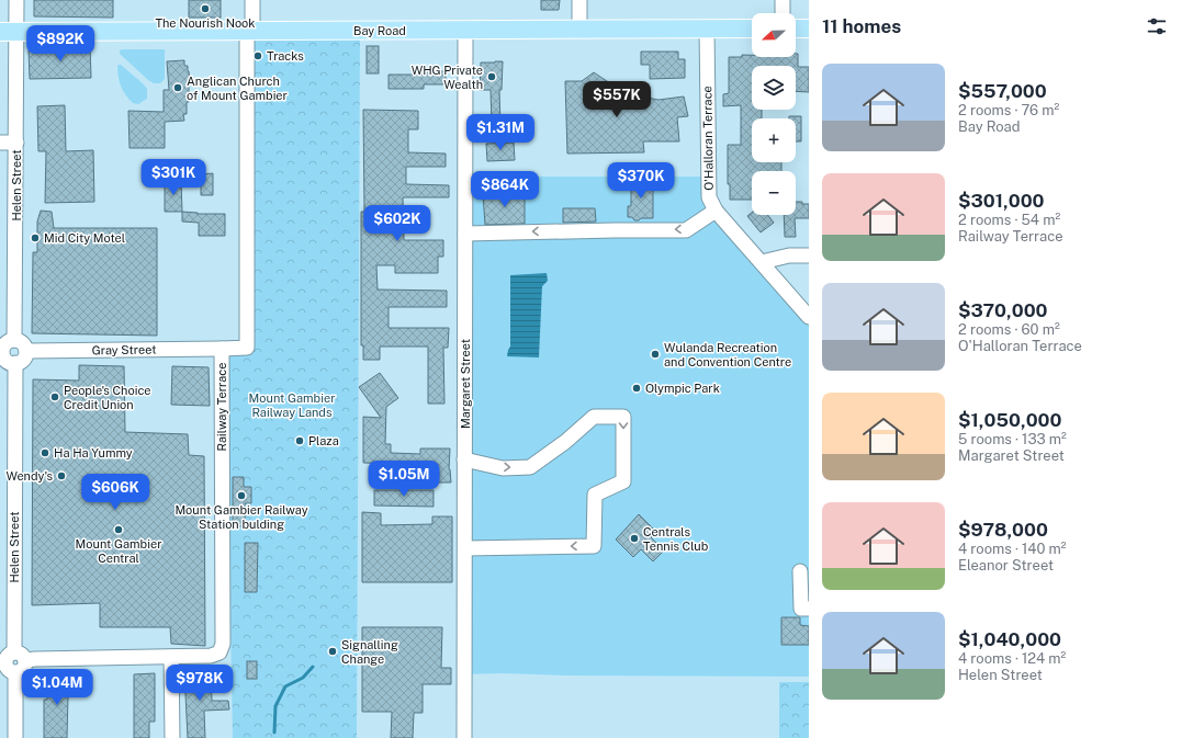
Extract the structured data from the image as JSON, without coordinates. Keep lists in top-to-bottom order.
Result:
{
  "streets": {
    "main road": ["Bay Road"],
    "street": [
      "O'Halloran Terrace",
      "Helen Street",
      "Gray Street",
      "Margaret Street",
      "Railway Terrace"
    ]
  },
  "crossings": [
    ["Bay Road", "O'Halloran Terrace"],
    ["Bay Road", "Helen Street"],
    ["Bay Road", "Margaret Street"],
    ["Bay Road", "Railway Terrace"],
    ["Helen Street", "Gray Street"],
    ["Helen Street", "Railway Terrace"],
    ["Gray Street", "Railway Terrace"]
  ],
  "parks": ["Mount Gambier Railway Lands"],
  "places": [
    "The Nourish Nook",
    "Tracks",
    "WHG Private Wealth",
    "Anglican Church of Mount Gambier",
    "Mid City Motel",
    "Wulanda Recreation and Convention Centre",
    "Olympic Park",
    "People's Choice Credit Union",
    "Plaza",
    "Ha Ha Yummy",
    "Wendy's",
    "Mount Gambier Railway Station bulding",
    "Mount Gambier Central",
    "Centrals Tennis Club",
    "Signalling Change"
  ],
  "north": "left",
  "page": {
    "heading": "11 homes",
    "map_buttons": ["+", "−"],
    "price": [
      "$892K",
      "$557K",
      "$1.31M",
      "$301K",
      "$370K",
      "$864K",
      "$602K",
      "$1.05M",
      "$606K",
      "$978K",
      "$1.04M"
    ],
    "list": [
      {
        "name": "$557,000",
        "note": "2 rooms · 76 m² · Bay Road"
      },
      {
        "name": "$301,000",
        "note": "2 rooms · 54 m² · Railway Terrace"
      },
      {
        "name": "$370,000",
        "note": "2 rooms · 60 m² · O'Halloran Terrace"
      },
      {
        "name": "$1,050,000",
        "note": "5 rooms · 133 m² · Margaret Street"
      },
      {
        "name": "$978,000",
        "note": "4 rooms · 140 m² · Eleanor Street"
      },
      {
        "name": "$1,040,000",
        "note": "4 rooms · 124 m² · Helen Street"
      }
    ]
  }
}
